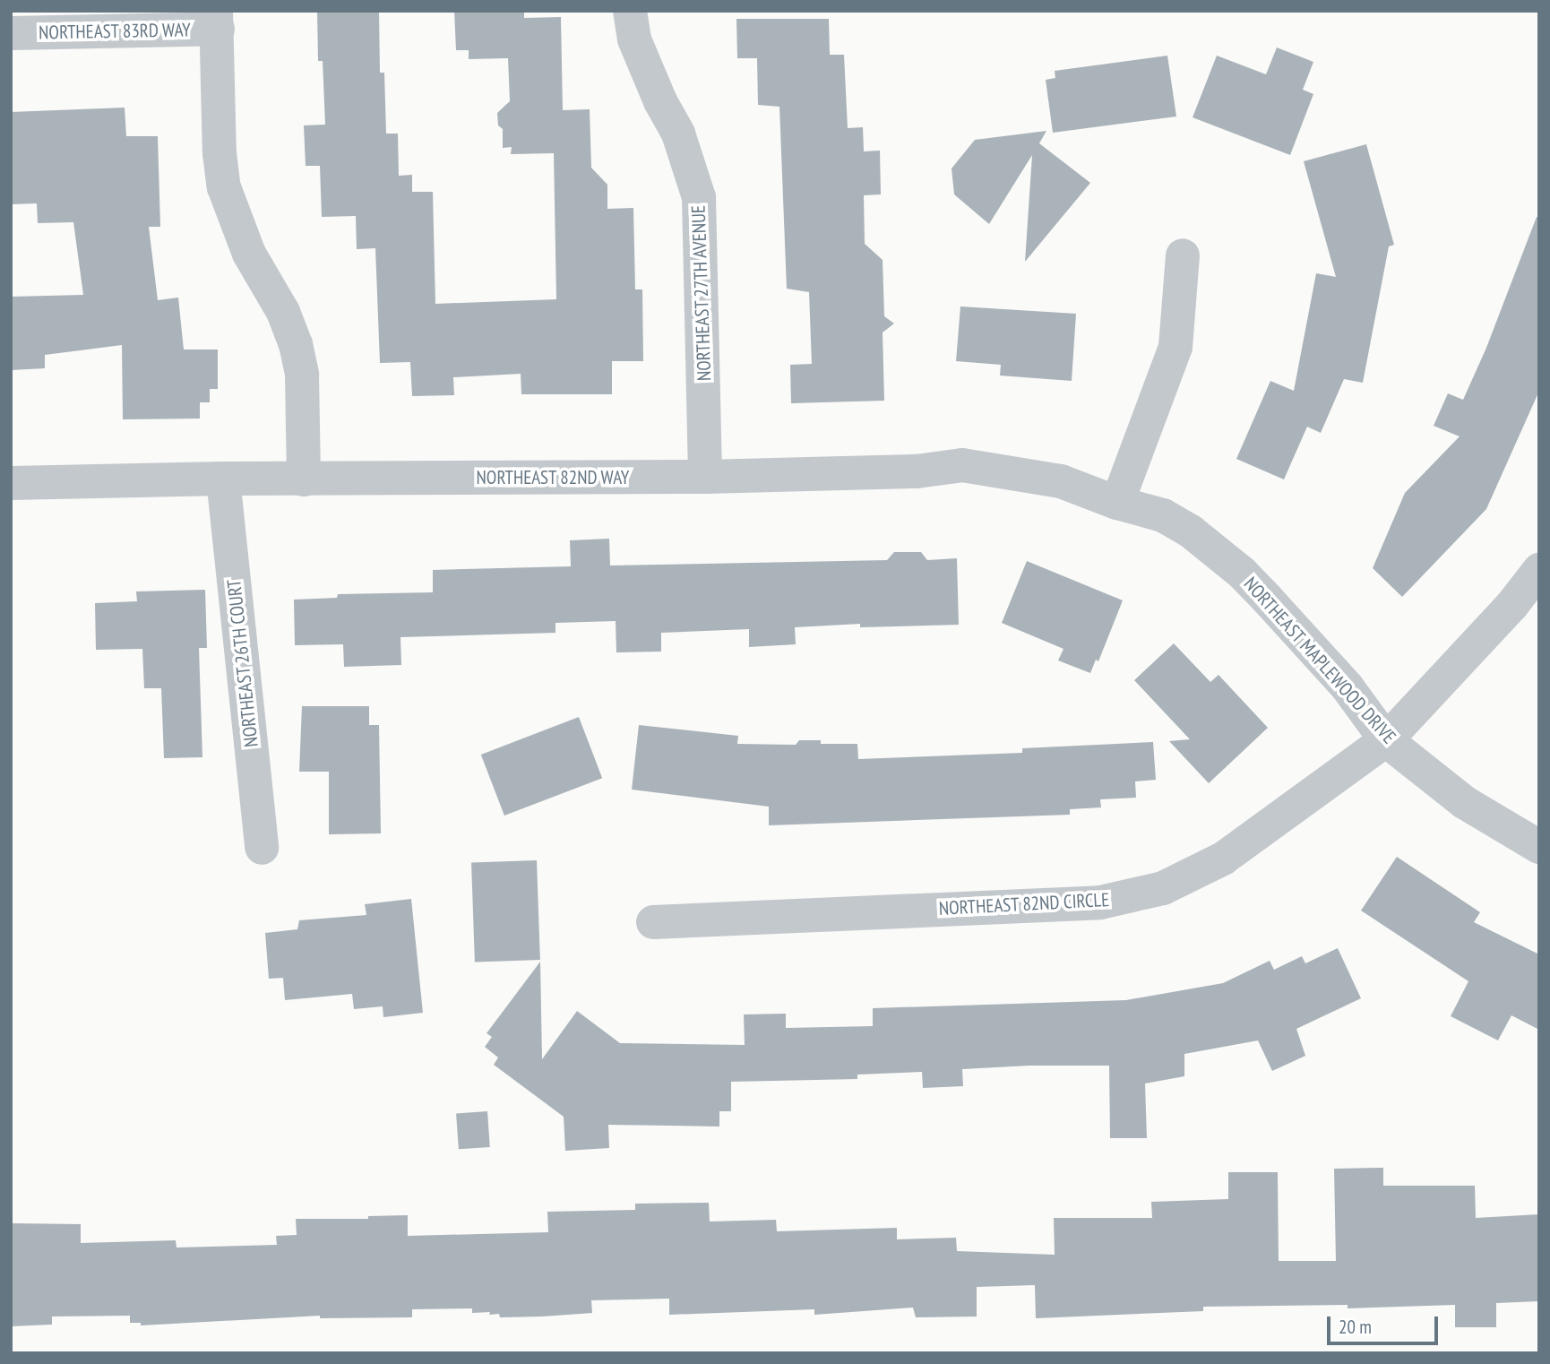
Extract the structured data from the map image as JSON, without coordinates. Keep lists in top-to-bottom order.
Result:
{
  "streets": {
    "street": [
      "NORTHEAST 83RD WAY",
      "NORTHEAST 27TH AVENUE",
      "NORTHEAST 82ND WAY",
      "NORTHEAST MAPLEWOOD DRIVE",
      "NORTHEAST 26TH COURT",
      "NORTHEAST 82ND CIRCLE"
    ]
  },
  "crossings": [
    ["NORTHEAST 27TH AVENUE", "NORTHEAST 82ND WAY"],
    ["NORTHEAST 82ND WAY", "NORTHEAST MAPLEWOOD DRIVE"],
    ["NORTHEAST 82ND WAY", "NORTHEAST 26TH COURT"],
    ["NORTHEAST MAPLEWOOD DRIVE", "NORTHEAST 82ND CIRCLE"]
  ],
  "scale_bar": "20 m"
}
